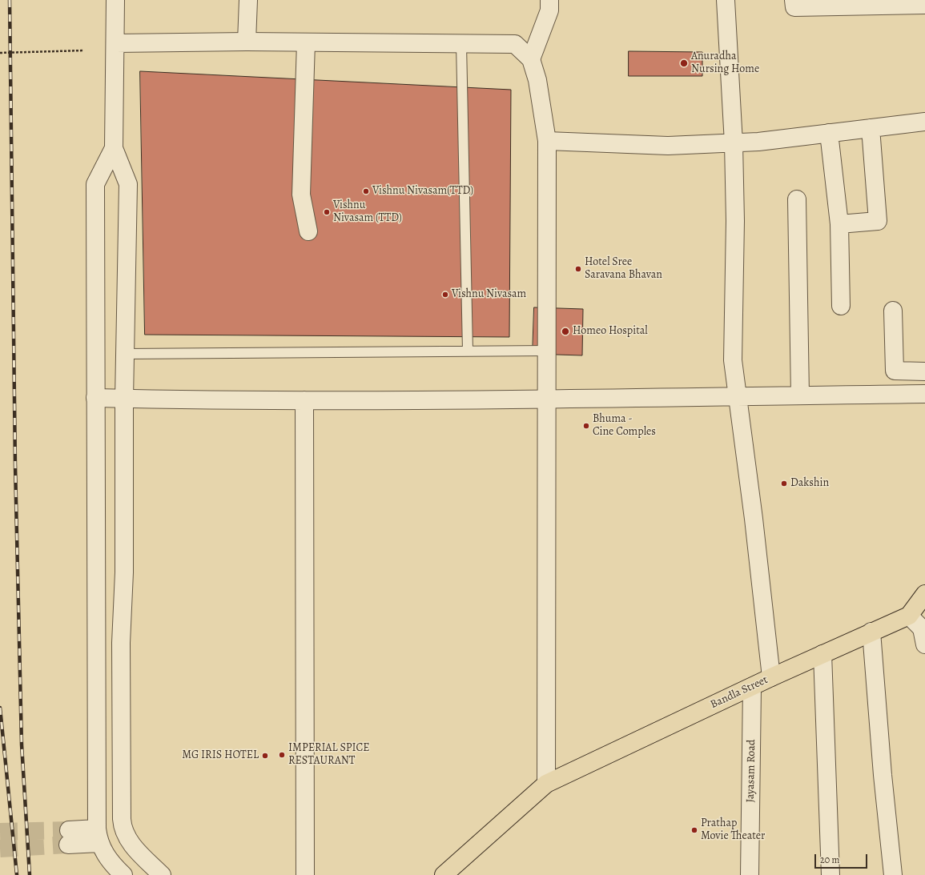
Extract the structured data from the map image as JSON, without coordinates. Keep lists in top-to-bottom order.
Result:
{
  "streets": {
    "main road": ["Bandla Street"],
    "street": ["Jayasam Road"]
  },
  "crossings": [
    ["Bandla Street", "Jayasam Road"]
  ],
  "places": [
    "Anuradha Nursing Home",
    "Vishnu Nivasam(TTD)",
    "Vishnu Nivasam (TTD)",
    "Hotel Sree Saravana Bhavan",
    "Vishnu Nivasam",
    "Homeo Hospital",
    "Bhuma - Cine Comples",
    "Dakshin",
    "IMPERIAL SPICE RESTAURANT",
    "MG IRIS HOTEL",
    "Prathap Movie Theater"
  ],
  "scale_bar": "20 m"
}
